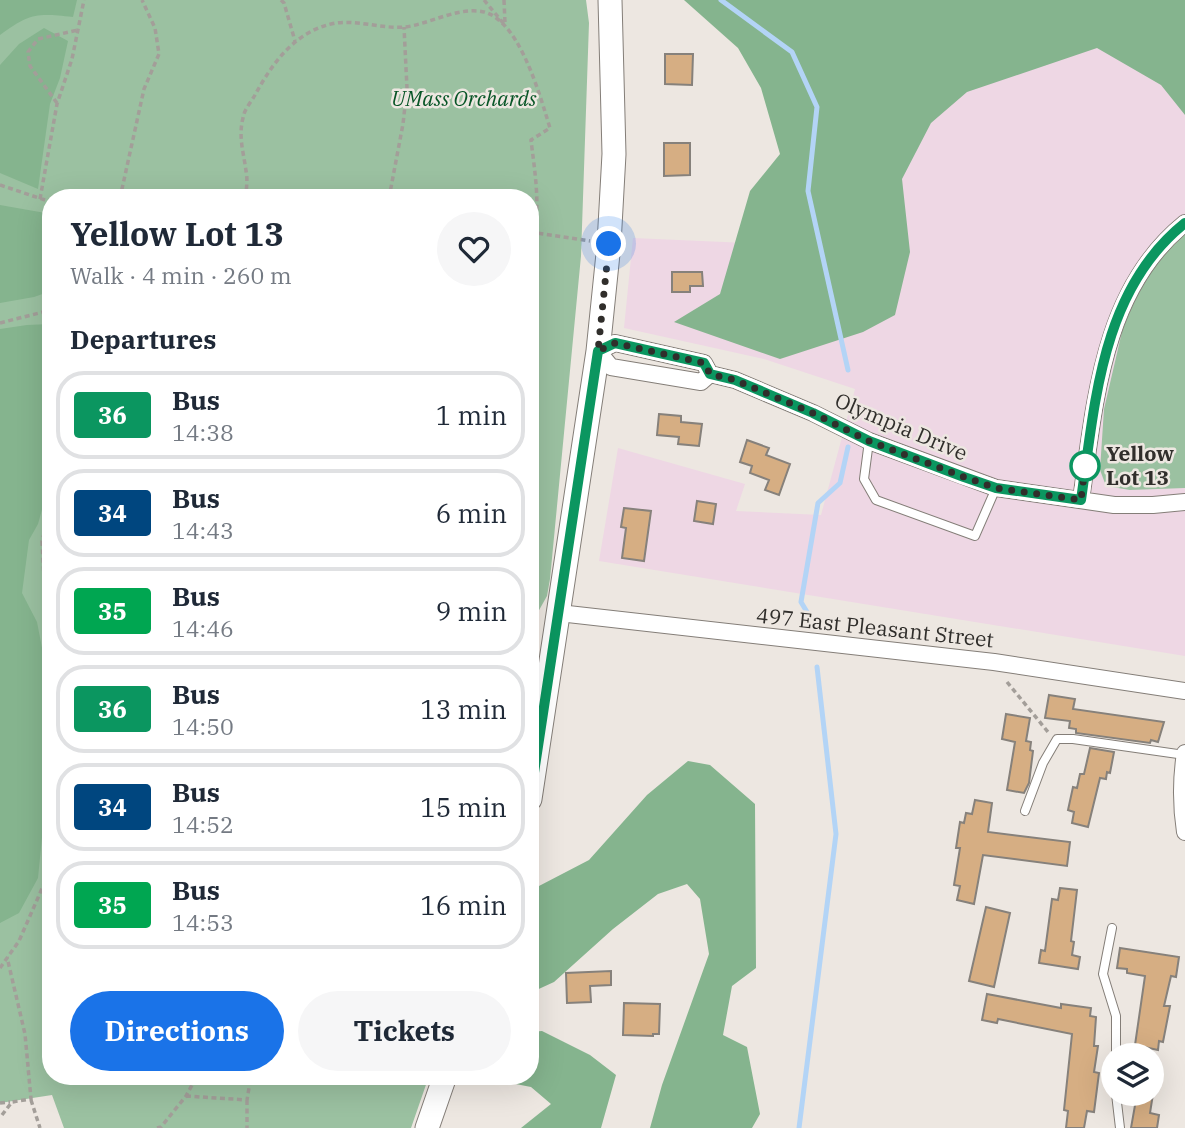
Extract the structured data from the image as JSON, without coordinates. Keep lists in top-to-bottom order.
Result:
{
  "streets": {
    "street": ["Olympia Drive", "497 East Pleasant Street"]
  },
  "parks": ["UMass Orchards"],
  "places": ["Yellow Lot 13"],
  "lines": ["bus line 36"],
  "page": {
    "heading": [
      ["Yellow Lot 13", "Walk · 4 min · 260 m"],
      "Departures"
    ],
    "list": [
      {
        "mark": "36",
        "name": "Bus",
        "note": "14:38",
        "value": "1 min"
      },
      {
        "mark": "34",
        "name": "Bus",
        "note": "14:43",
        "value": "6 min"
      },
      {
        "mark": "35",
        "name": "Bus",
        "note": "14:46",
        "value": "9 min"
      },
      {
        "mark": "36",
        "name": "Bus",
        "note": "14:50",
        "value": "13 min"
      },
      {
        "mark": "34",
        "name": "Bus",
        "note": "14:52",
        "value": "15 min"
      },
      {
        "mark": "35",
        "name": "Bus",
        "note": "14:53",
        "value": "16 min"
      }
    ],
    "buttons": ["Directions", "Tickets"]
  }
}
